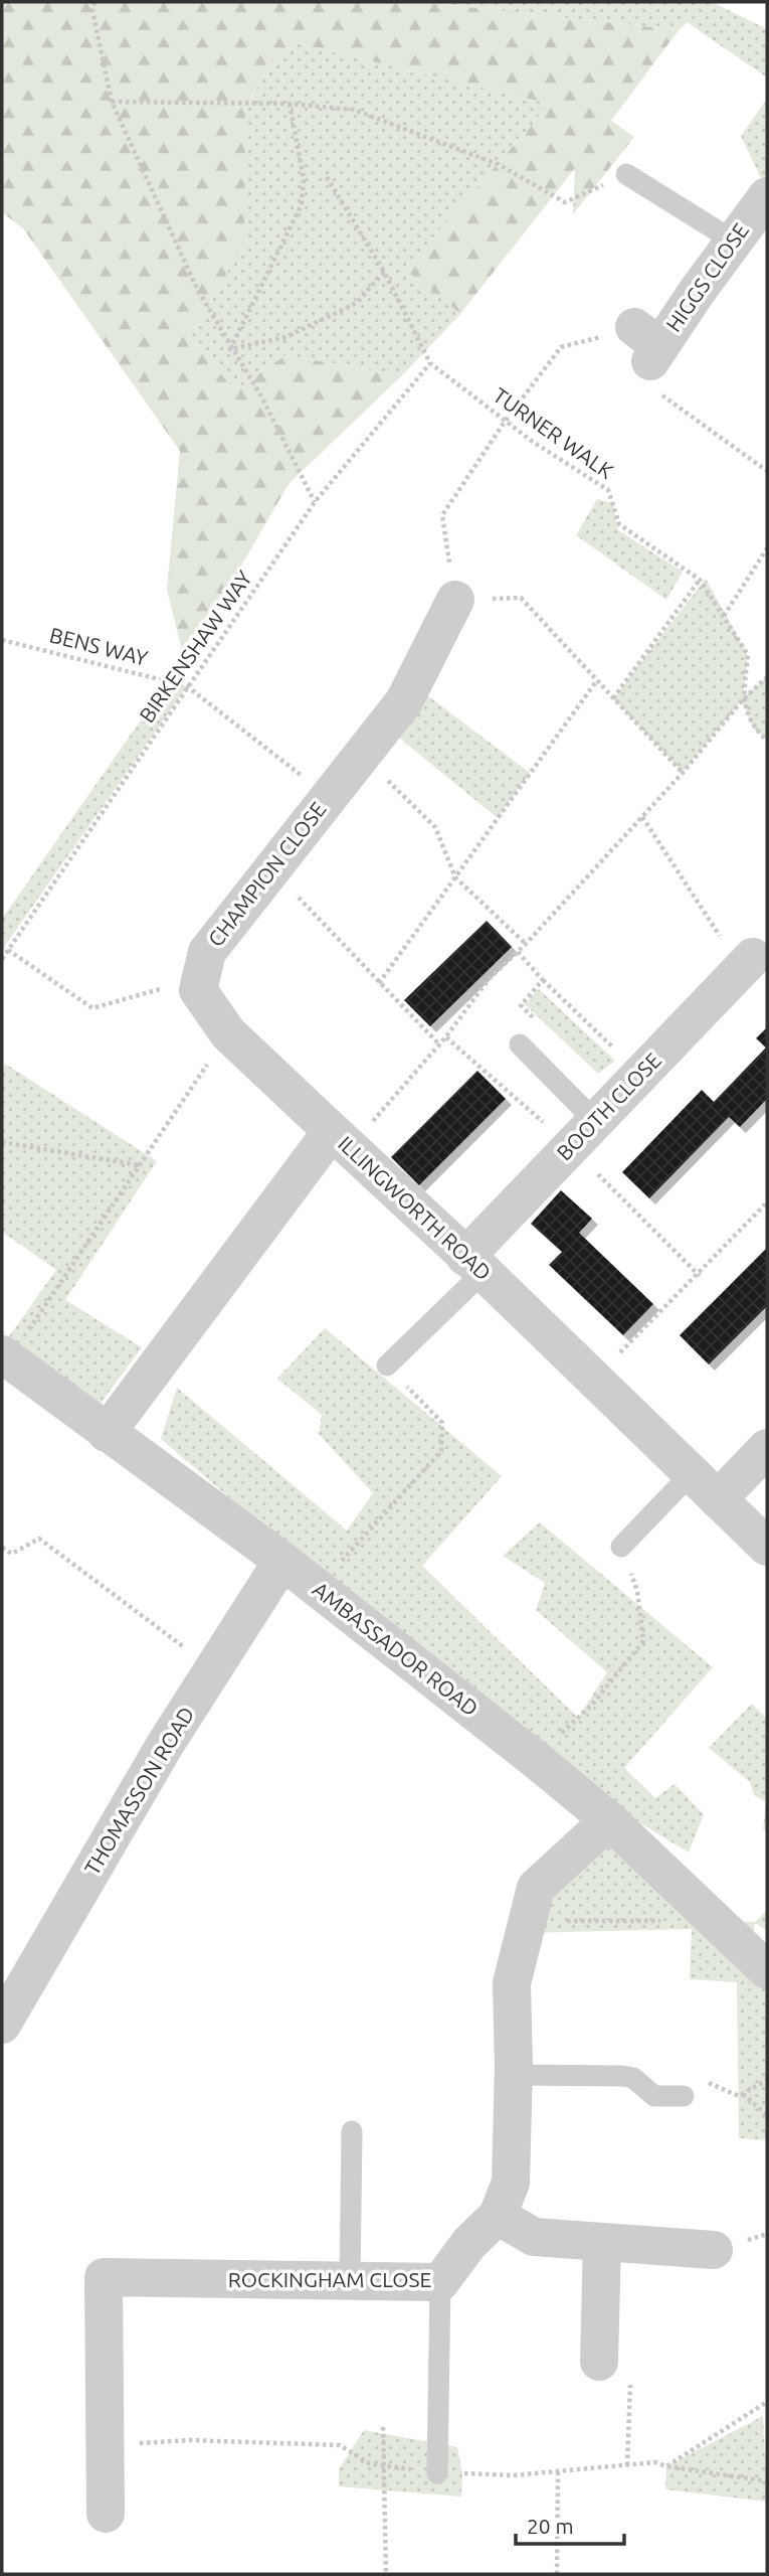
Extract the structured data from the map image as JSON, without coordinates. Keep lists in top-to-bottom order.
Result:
{
  "streets": {
    "street": [
      "HIGGS CLOSE",
      "CHAMPION CLOSE",
      "BOOTH CLOSE",
      "ILLINGWORTH ROAD",
      "AMBASSADOR ROAD",
      "THOMASSON ROAD",
      "ROCKINGHAM CLOSE"
    ],
    "path": ["TURNER WALK", "BENS WAY", "BIRKENSHAW WAY"]
  },
  "crossings": [
    ["TURNER WALK", "BIRKENSHAW WAY"],
    ["BENS WAY", "BIRKENSHAW WAY"],
    ["BOOTH CLOSE", "ILLINGWORTH ROAD"],
    ["ILLINGWORTH ROAD", "AMBASSADOR ROAD"],
    ["AMBASSADOR ROAD", "THOMASSON ROAD"],
    ["AMBASSADOR ROAD", "ROCKINGHAM CLOSE"]
  ],
  "scale_bar": "20 m"
}
